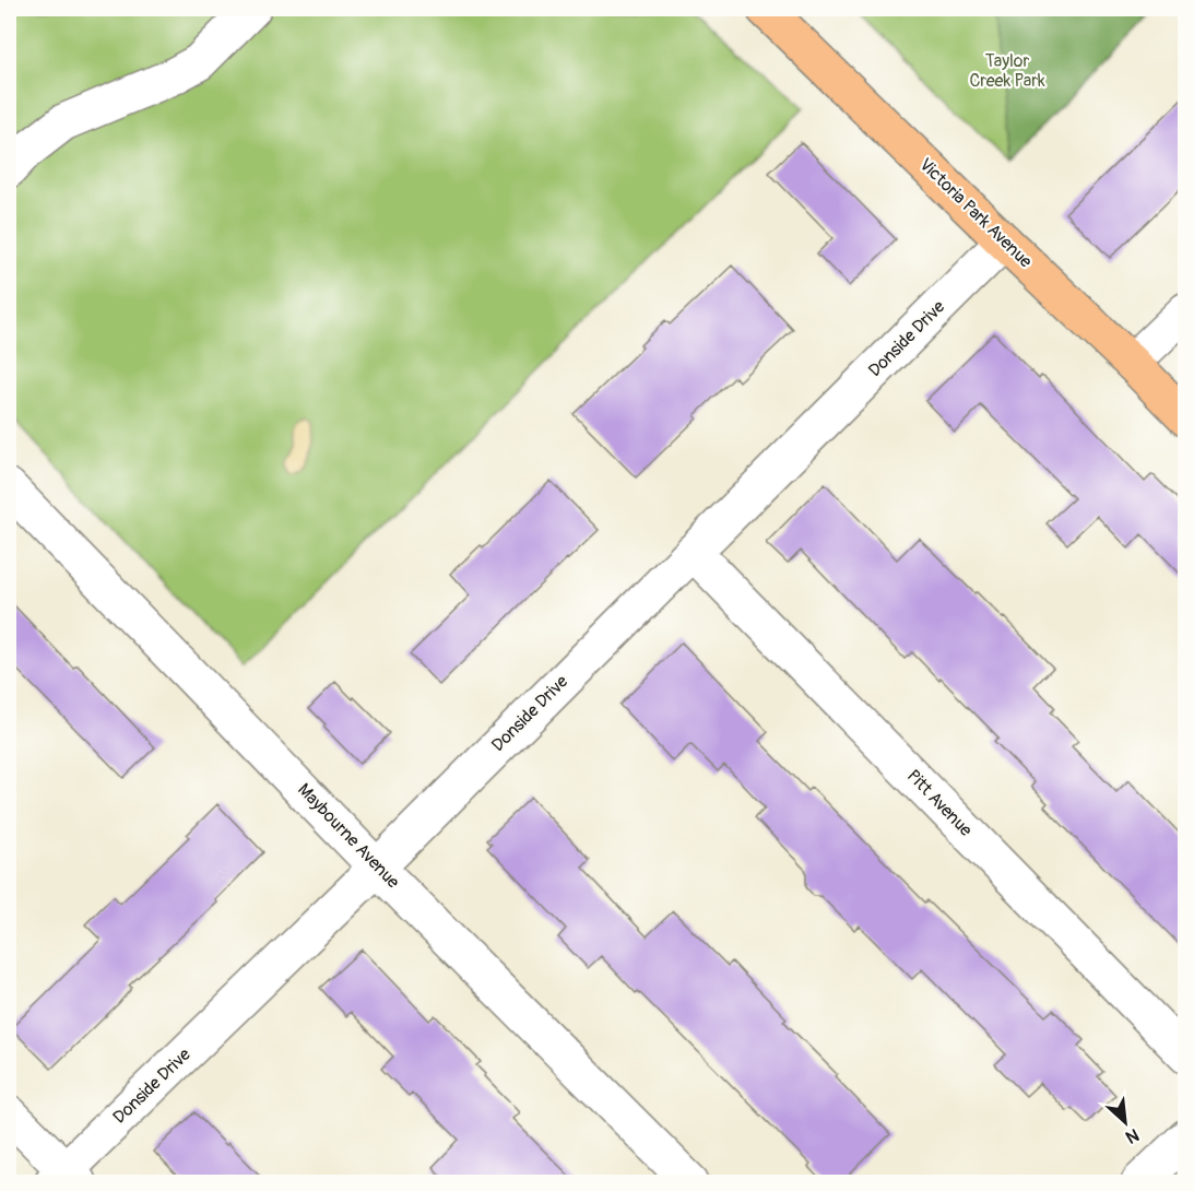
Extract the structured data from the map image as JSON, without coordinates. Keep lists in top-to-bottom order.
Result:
{
  "streets": {
    "main road": ["Victoria Park Avenue"],
    "street": ["Donside Drive", "Pitt Avenue", "Maybourne Avenue"]
  },
  "crossings": [
    ["Victoria Park Avenue", "Donside Drive"],
    ["Donside Drive", "Pitt Avenue"],
    ["Donside Drive", "Maybourne Avenue"]
  ],
  "parks": ["Taylor Creek Park"],
  "north": "bottom right"
}
